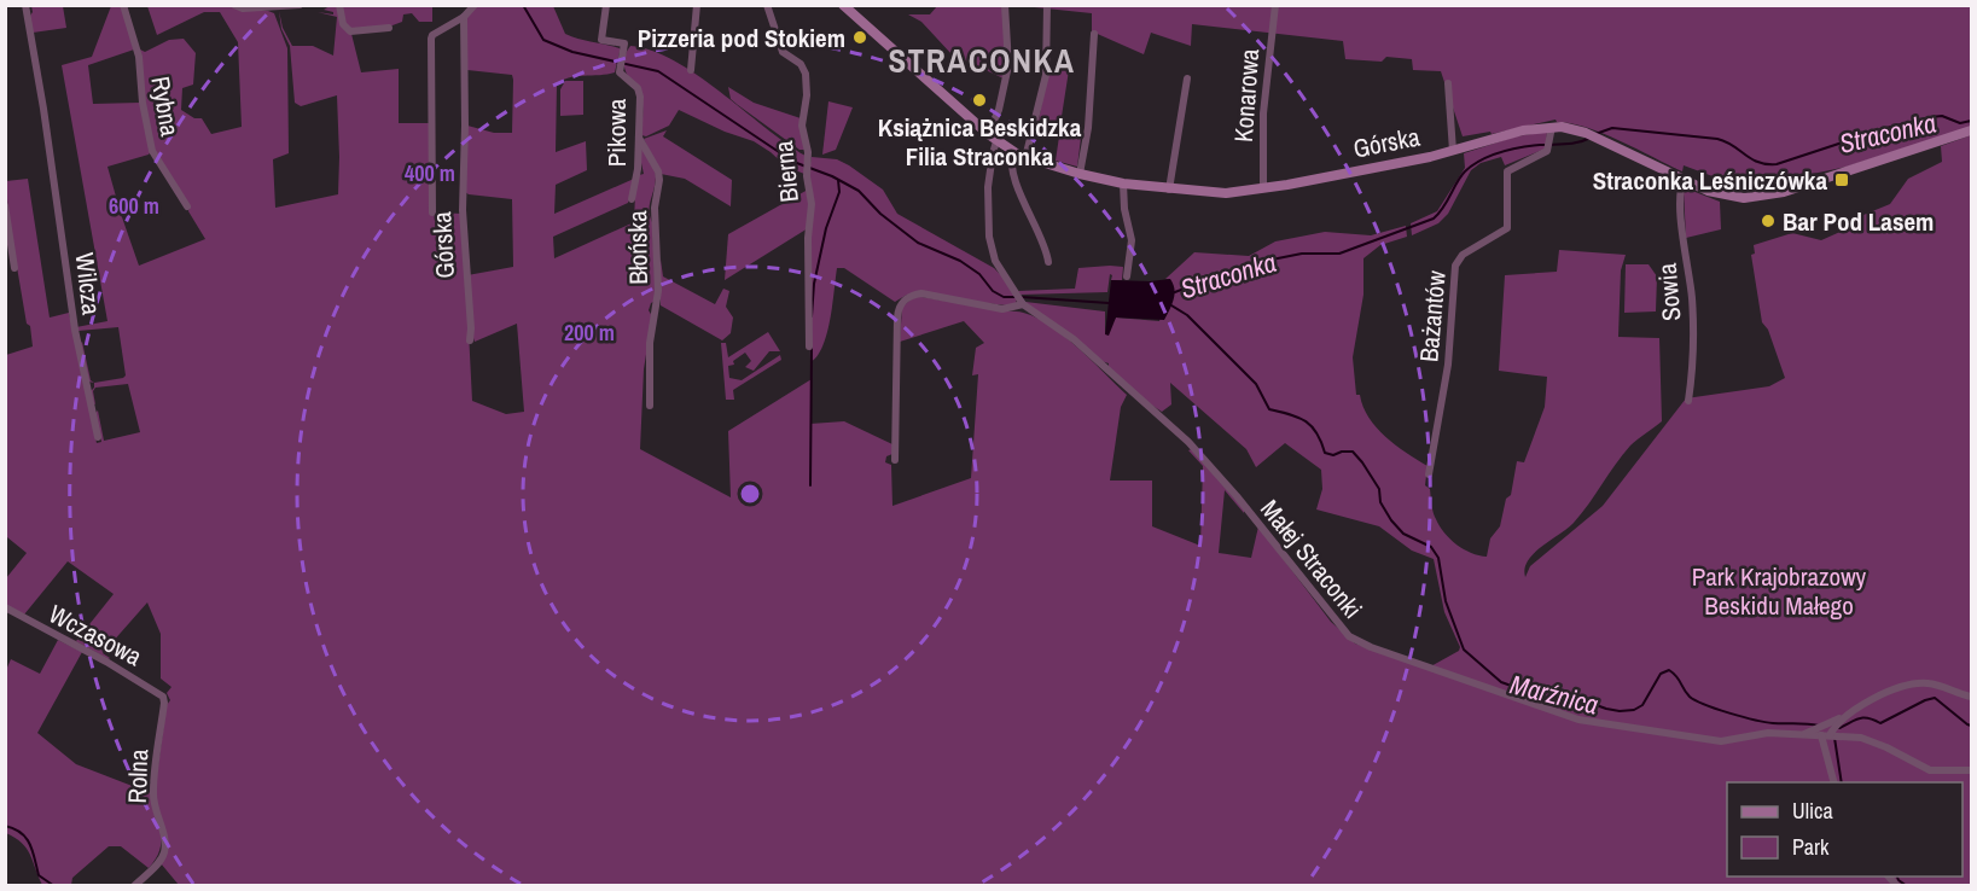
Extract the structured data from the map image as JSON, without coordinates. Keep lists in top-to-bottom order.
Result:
{
  "streets": {
    "street": [
      "Konarowa",
      "Rybna",
      "Pikowa",
      "Górska",
      "Bierna",
      "Błońska",
      "Wilcza",
      "Sowia",
      "Bażantów",
      "Małej Straconki",
      "Wczasowa",
      "Rolna"
    ]
  },
  "crossings": [
    ["Konarowa", "Górska"],
    ["Pikowa", "Błońska"],
    ["Górska", "Sowia"],
    ["Górska", "Bażantów"],
    ["Wczasowa", "Rolna"]
  ],
  "districts": ["STRACONKA"],
  "water": ["Straconka", "Marźnica"],
  "parks": ["Park Krajobrazowy Beskidu Małego"],
  "places": {
    "other": ["Pizzeria pod Stokiem", "Książnica Beskidzka Filia Straconka", "Bar Pod Lasem"],
    "transit": ["Straconka Leśniczówka"]
  },
  "legend": ["Ulica", "Park"],
  "rings": ["400 m", "600 m", "200 m"]
}
